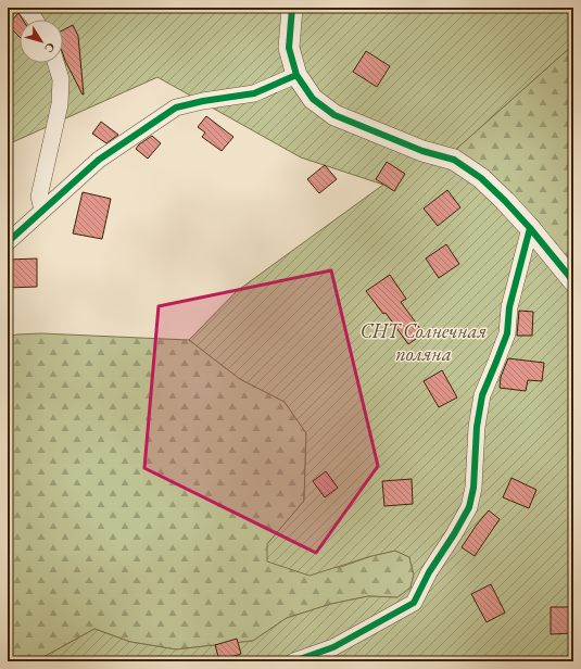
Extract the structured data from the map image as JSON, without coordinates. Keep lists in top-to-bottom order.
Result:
{
  "parks": ["СНТ Солнечная поляна"],
  "north": "bottom right"
}
